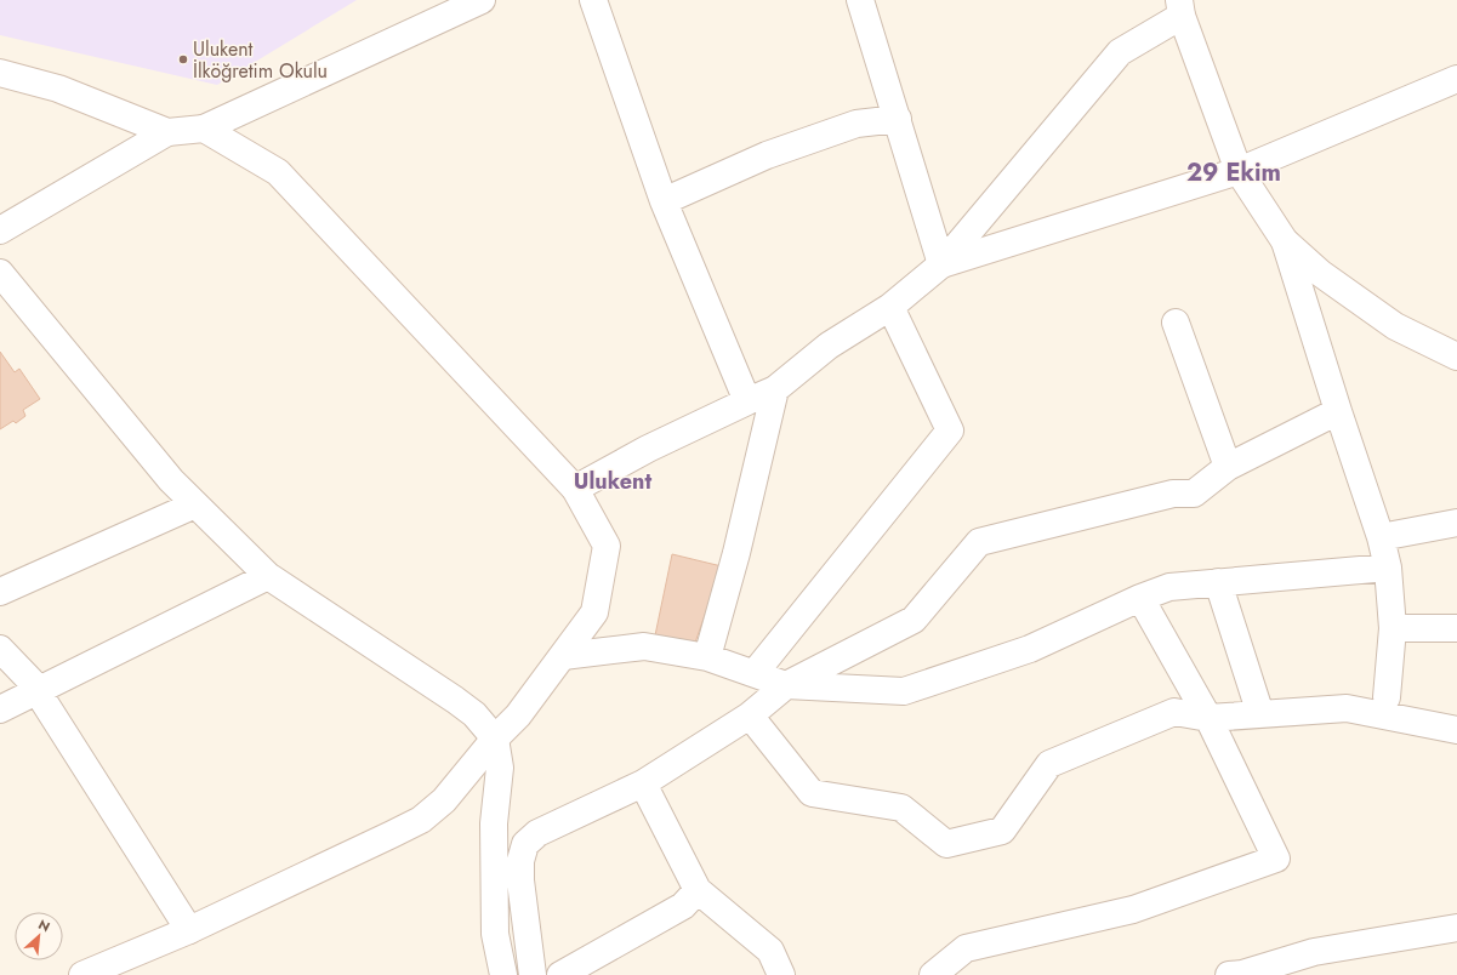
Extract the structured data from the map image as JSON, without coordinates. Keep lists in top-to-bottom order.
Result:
{
  "districts": ["29 Ekim", "Ulukent"],
  "places": ["Ulukent İlköğretim Okulu"],
  "north": "top right"
}
